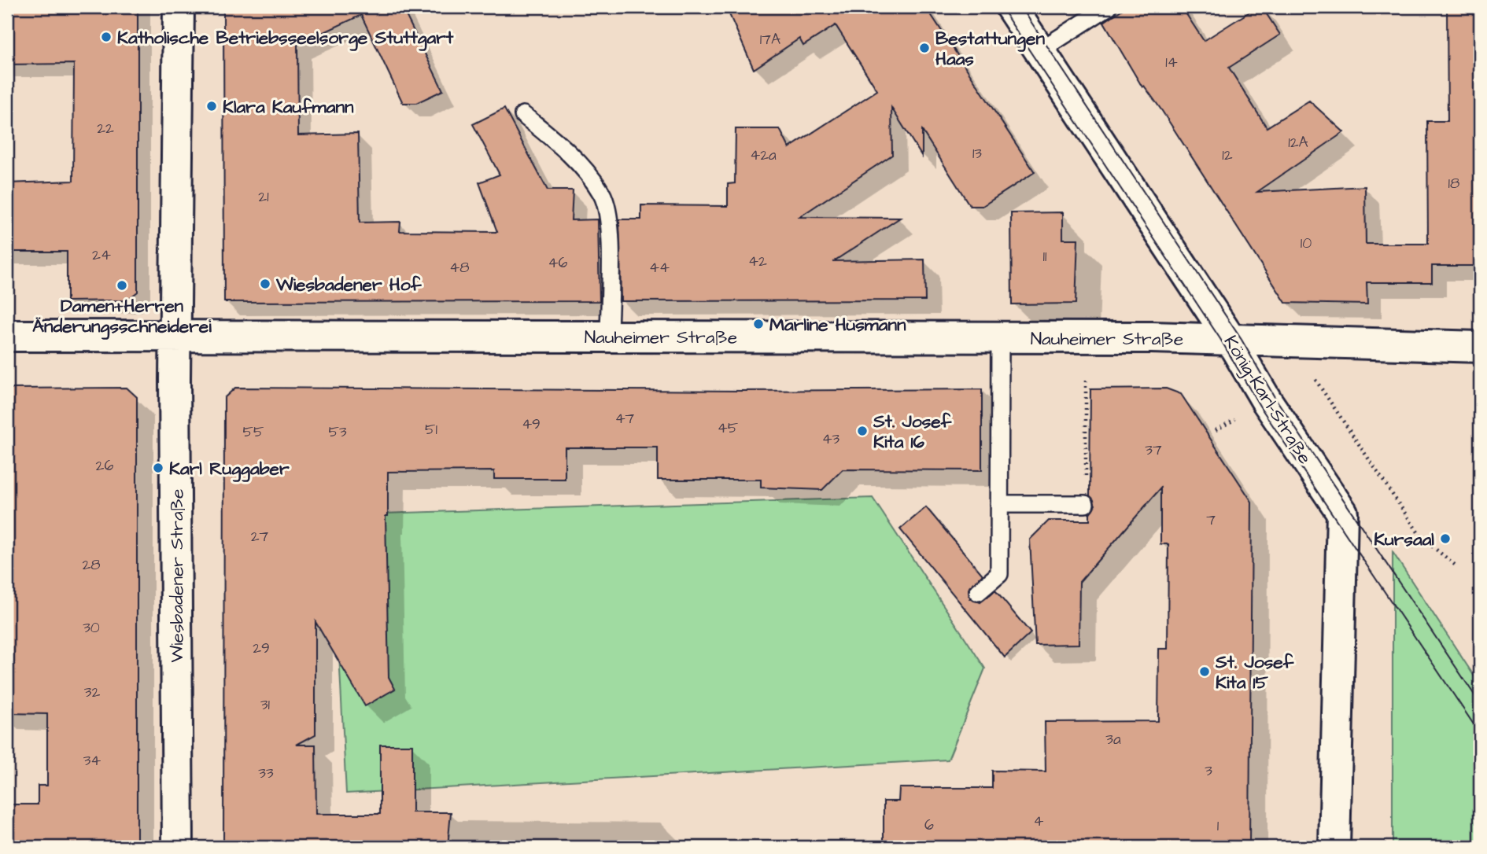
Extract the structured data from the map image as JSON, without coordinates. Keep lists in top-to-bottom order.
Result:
{
  "streets": {
    "street": ["Nauheimer Straße", "König-Karl-Straße", "Wiesbadener Straße"]
  },
  "crossings": [
    ["Nauheimer Straße", "König-Karl-Straße"],
    ["Nauheimer Straße", "Wiesbadener Straße"]
  ],
  "places": [
    "Katholische Betriebsseelsorge Stuttgart",
    "Bestattungen Haas",
    "Klara Kaufmann",
    "Wiesbadener Hof",
    "Damen+Herren Änderungsschneiderei",
    "Marline Husmann",
    "St. Josef Kita 16",
    "Karl Ruggaber",
    "Kursaal",
    "St. Josef Kita 15"
  ],
  "house_numbers": [
    "17A",
    "14",
    "22",
    "12A",
    "13",
    "42a",
    "12",
    "18",
    "21",
    "10",
    "24",
    "11",
    "42",
    "46",
    "48",
    "44",
    "47",
    "49",
    "45",
    "51",
    "55",
    "53",
    "43",
    "37",
    "26",
    "7",
    "27",
    "28",
    "30",
    "29",
    "32",
    "31",
    "3a",
    "34",
    "3",
    "33",
    "4",
    "6",
    "1"
  ]
}
